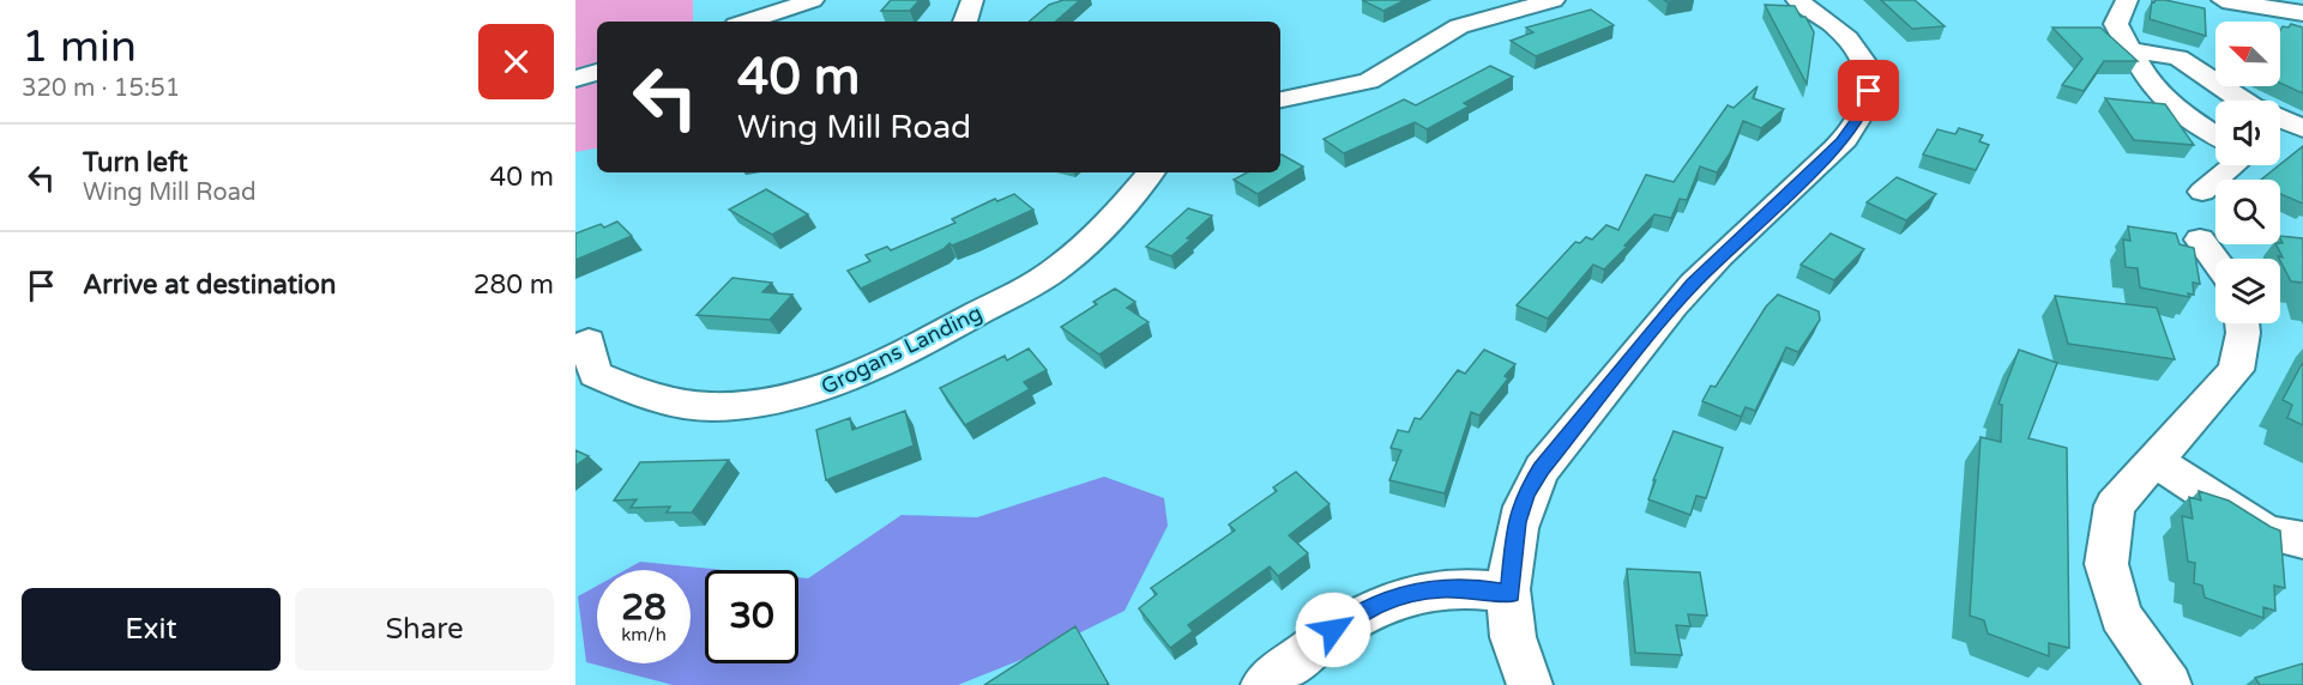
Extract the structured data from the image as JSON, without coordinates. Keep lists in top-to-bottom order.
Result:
{
  "streets": {
    "street": ["Grogans Landing"]
  },
  "north": "top left",
  "page": {
    "heading": ["1 min", "320 m · 15:51"],
    "turn": ["40 m", "Wing Mill Road"],
    "list": [
      {
        "name": "Turn left",
        "note": "Wing Mill Road",
        "value": "40 m"
      },
      {
        "name": "Arrive at destination",
        "value": "280 m"
      }
    ],
    "speed": "28 km/h",
    "limit": "30",
    "buttons": ["Exit", "Share"]
  }
}
